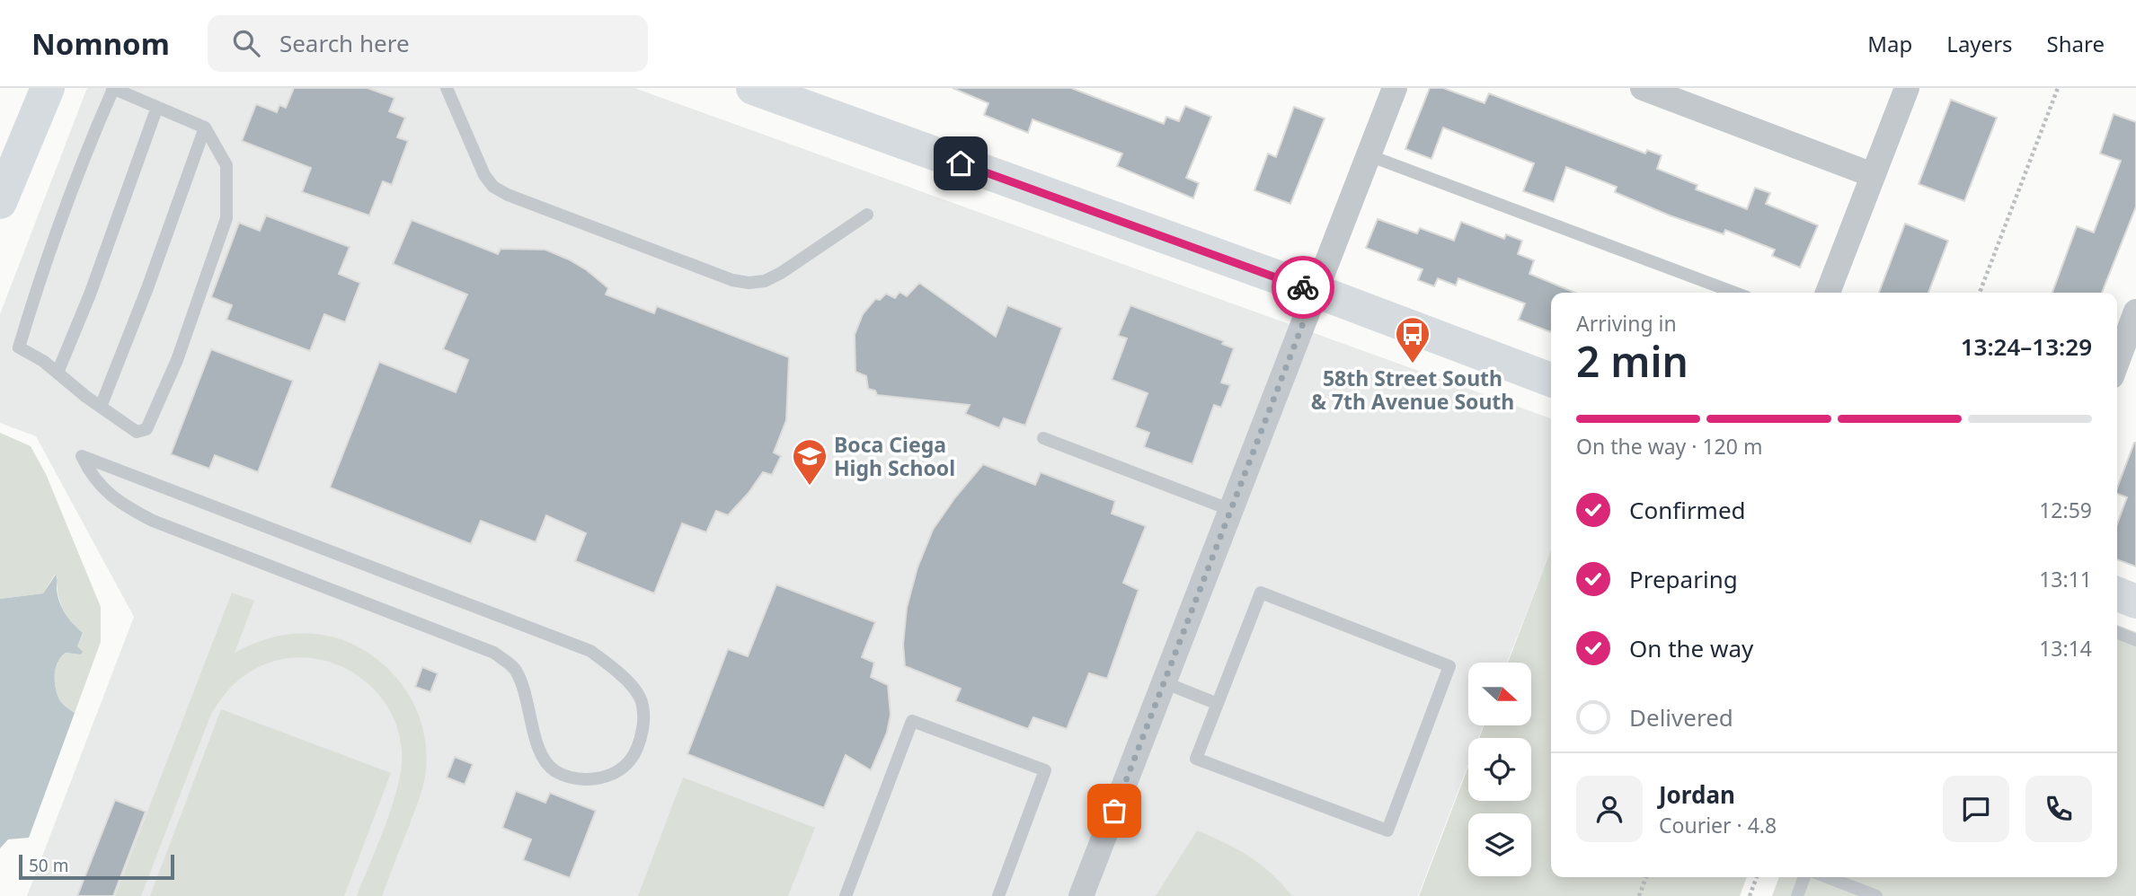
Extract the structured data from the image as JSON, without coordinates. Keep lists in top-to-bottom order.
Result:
{
  "places": {
    "bus stop": ["58th Street South & 7th Avenue South"],
    "school or university": ["Boca Ciega High School"]
  },
  "scale_bar": "50 m",
  "north": "right",
  "page": {
    "header": "Nomnom",
    "search": "Search here",
    "nav": ["Map", "Layers", "Share"],
    "heading": ["2 min", "Arriving in", "13:24–13:29"],
    "panel": ["Jordan", "Courier · 4.8"],
    "bar": "On the way · 120 m",
    "list": [
      ["Confirmed", "12:59"],
      ["Preparing", "13:11"],
      ["On the way", "13:14"],
      "Delivered"
    ],
    "scale": "50 m"
  }
}
